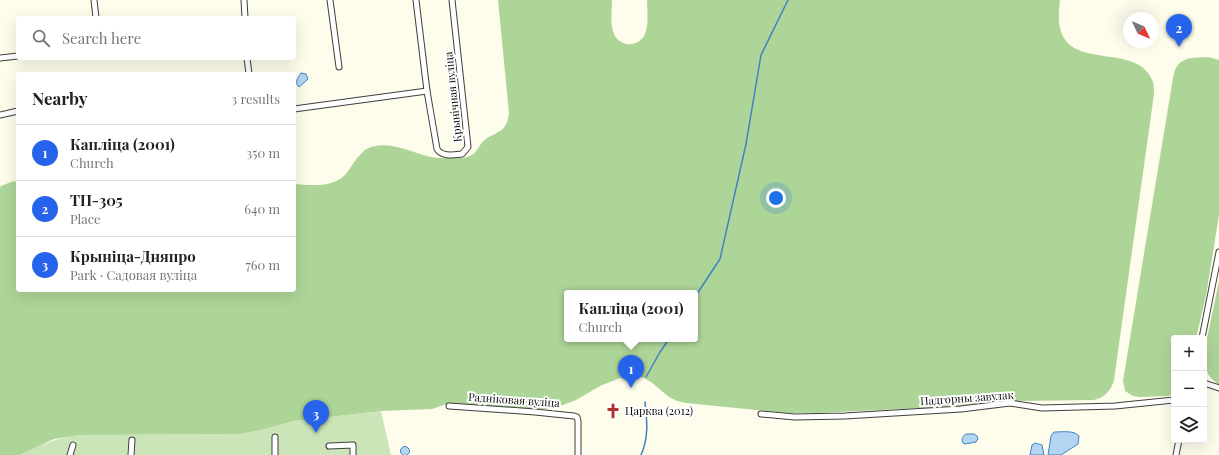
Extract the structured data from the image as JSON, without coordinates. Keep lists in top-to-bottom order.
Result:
{
  "streets": {
    "street": ["Крынічная вуліца", "Падгорны завулак", "Радніковая вуліца"]
  },
  "places": {
    "church": ["Царква (2012)"]
  },
  "north": "bottom right",
  "page": {
    "pins": ["2", "1", "3"],
    "search": "Search here",
    "heading": ["Nearby", "3 results"],
    "list": [
      {
        "mark": "1",
        "name": "Капліца (2001)",
        "note": "Church",
        "value": "350 m"
      },
      {
        "mark": "2",
        "name": "ТП-305",
        "note": "Place",
        "value": "640 m"
      },
      {
        "mark": "3",
        "name": "Крыніца-Дняпро",
        "note": "Park · Садовая вуліца",
        "value": "760 m"
      }
    ],
    "popup": ["Капліца (2001)", "Church"],
    "map_buttons": ["+", "−"]
  }
}
